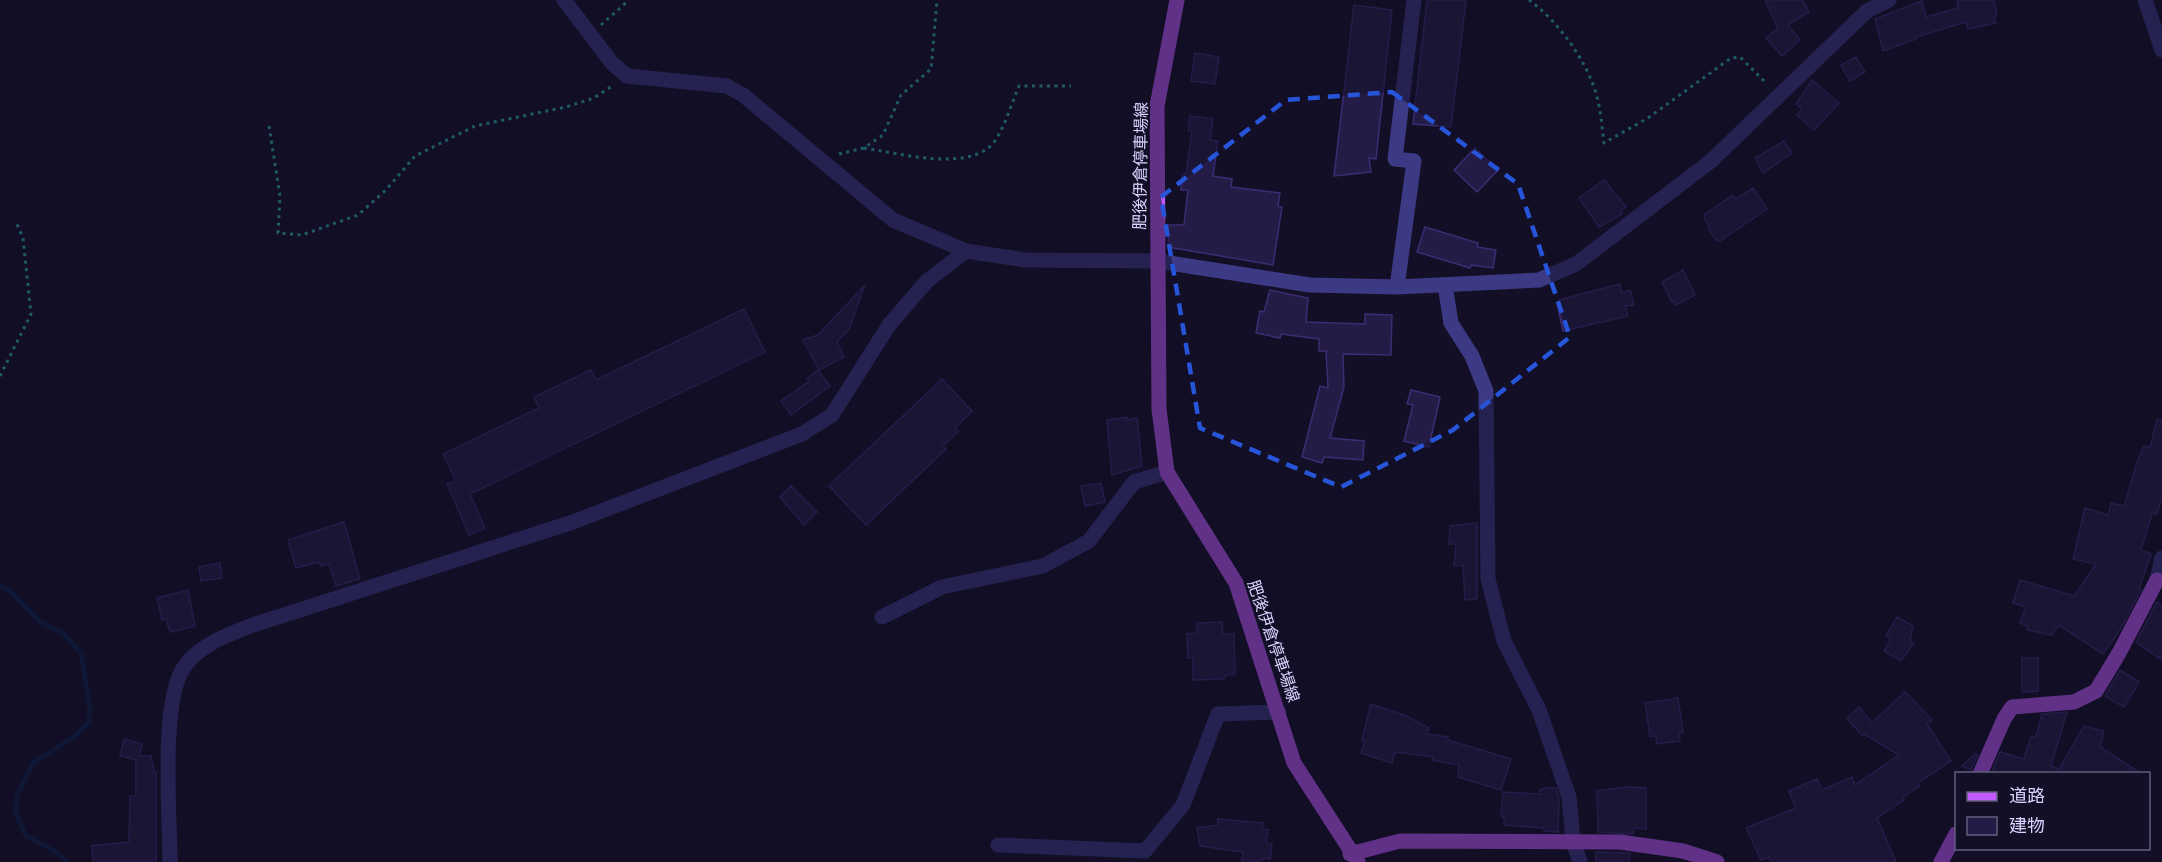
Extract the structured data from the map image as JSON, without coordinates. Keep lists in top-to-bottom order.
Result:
{
  "streets": {
    "main road": ["肥後伊倉停車場線"]
  },
  "legend": ["道路", "建物"]
}
